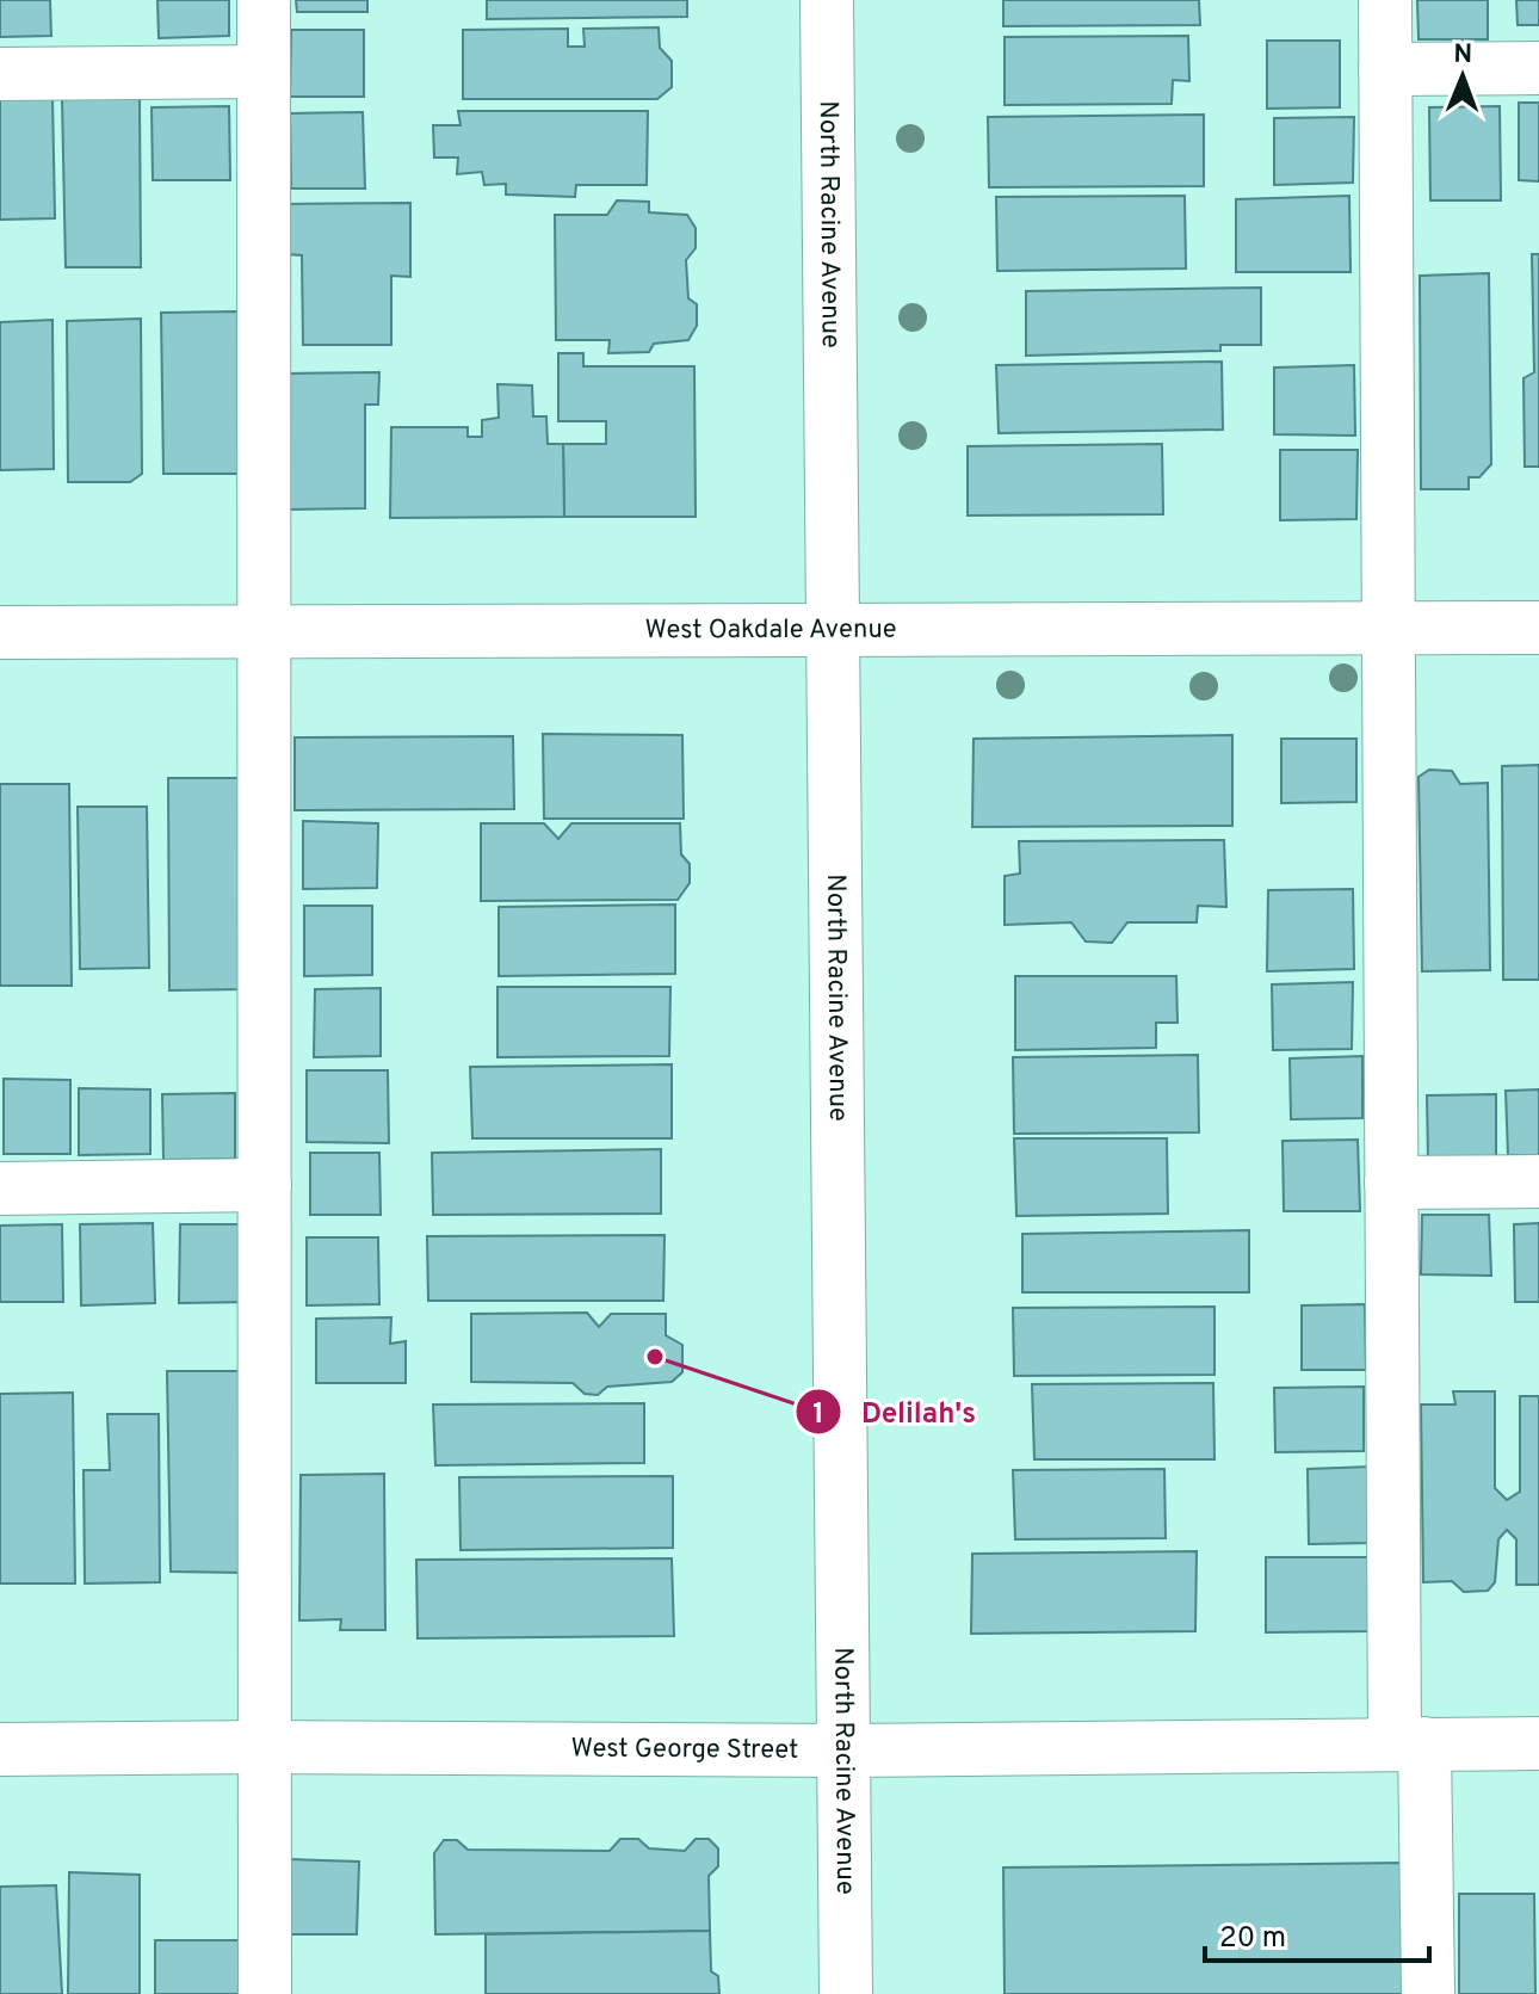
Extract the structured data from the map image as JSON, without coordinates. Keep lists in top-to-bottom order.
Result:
{
  "streets": {
    "street": ["North Racine Avenue", "West Oakdale Avenue", "West George Street"]
  },
  "crossings": [
    ["North Racine Avenue", "West Oakdale Avenue"],
    ["North Racine Avenue", "West George Street"]
  ],
  "places": ["Delilah's"],
  "scale_bar": "20 m",
  "north": "top"
}
